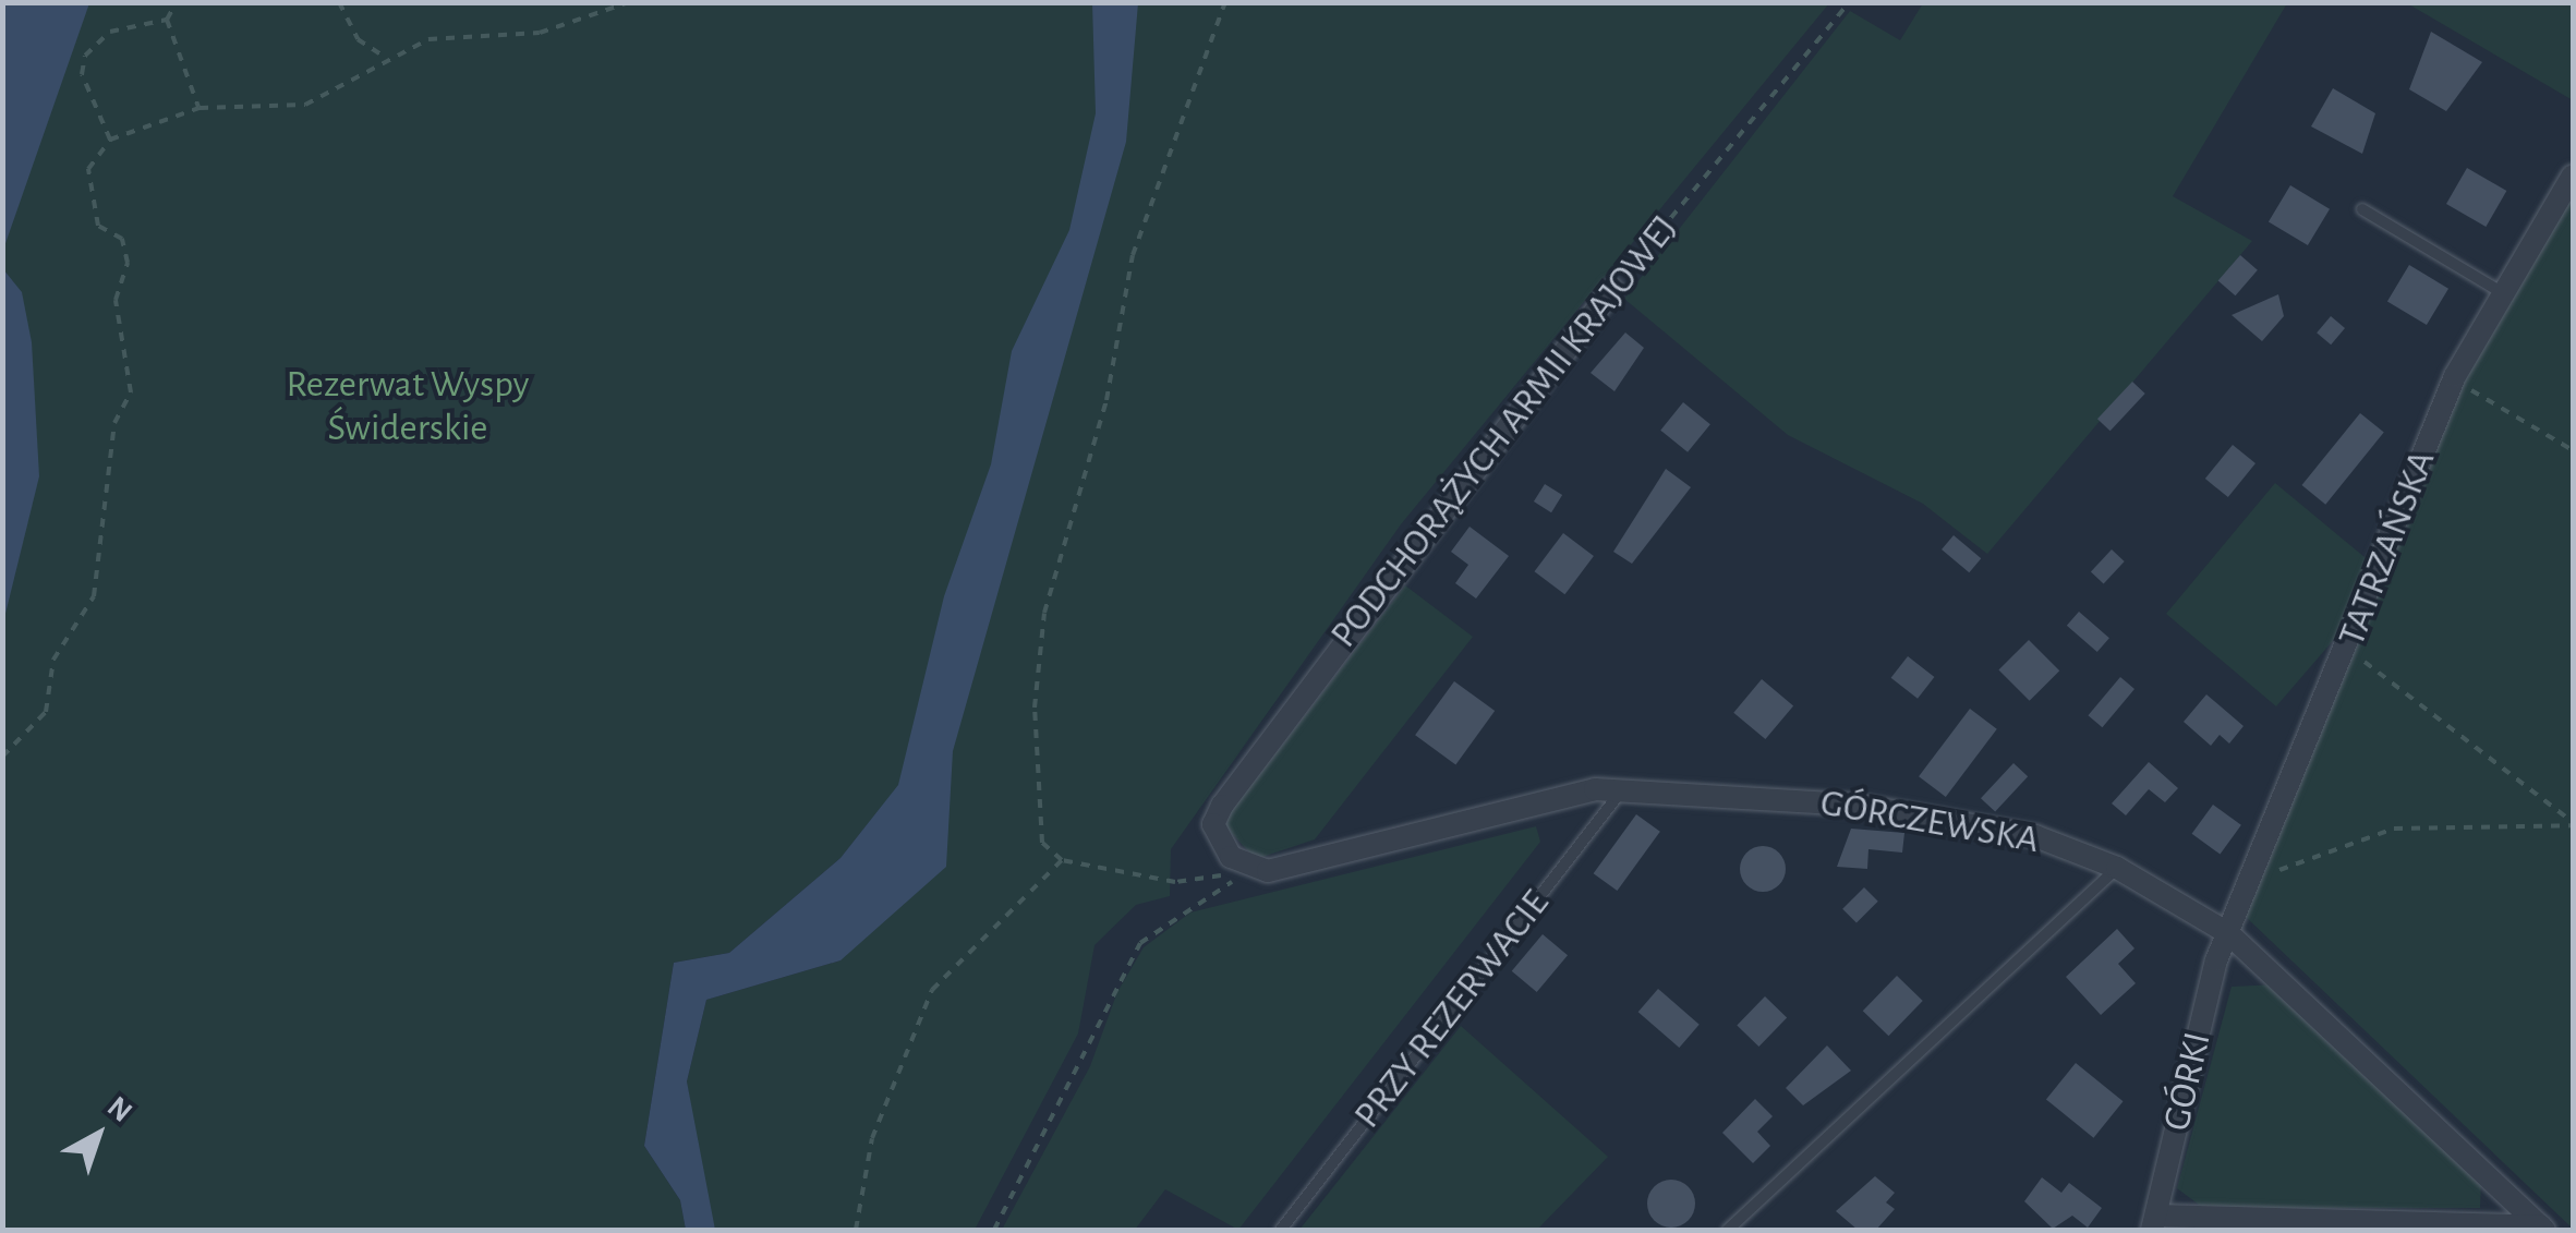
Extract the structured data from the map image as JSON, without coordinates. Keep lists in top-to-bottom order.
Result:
{
  "streets": {
    "street": [
      "PODCHORĄŻYCH ARMII KRAJOWEJ",
      "TATRZAŃSKA",
      "GÓRCZEWSKA",
      "GÓRKI"
    ],
    "lane": ["PRZY REZERWACIE"]
  },
  "crossings": [
    ["PODCHORĄŻYCH ARMII KRAJOWEJ", "GÓRCZEWSKA"],
    ["TATRZAŃSKA", "GÓRCZEWSKA"],
    ["TATRZAŃSKA", "GÓRKI"],
    ["GÓRCZEWSKA", "PRZY REZERWACIE"],
    ["GÓRCZEWSKA", "GÓRKI"]
  ],
  "parks": ["Rezerwat Wyspy Świderskie"],
  "north": "top right"
}
